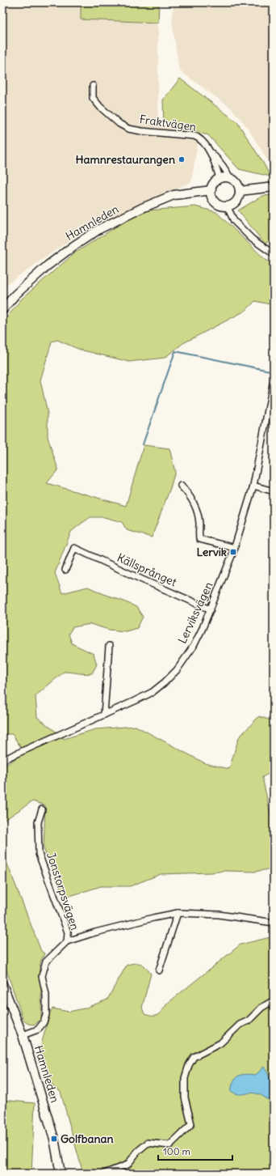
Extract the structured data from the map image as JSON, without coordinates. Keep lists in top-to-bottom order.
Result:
{
  "streets": {
    "main road": ["Hamnleden"],
    "street": [
      "Fraktvägen",
      "Källsprånget",
      "Lerviksvägen",
      "Jonstorpsvägen"
    ]
  },
  "crossings": [
    ["Fraktvägen", "Hamnleden"],
    ["Hamnleden", "Jonstorpsvägen"],
    ["Källsprånget", "Lerviksvägen"]
  ],
  "places": {
    "other": ["Hamnrestaurangen"],
    "transit": ["Lervik", "Golfbanan"]
  },
  "scale_bar": "100 m"
}
